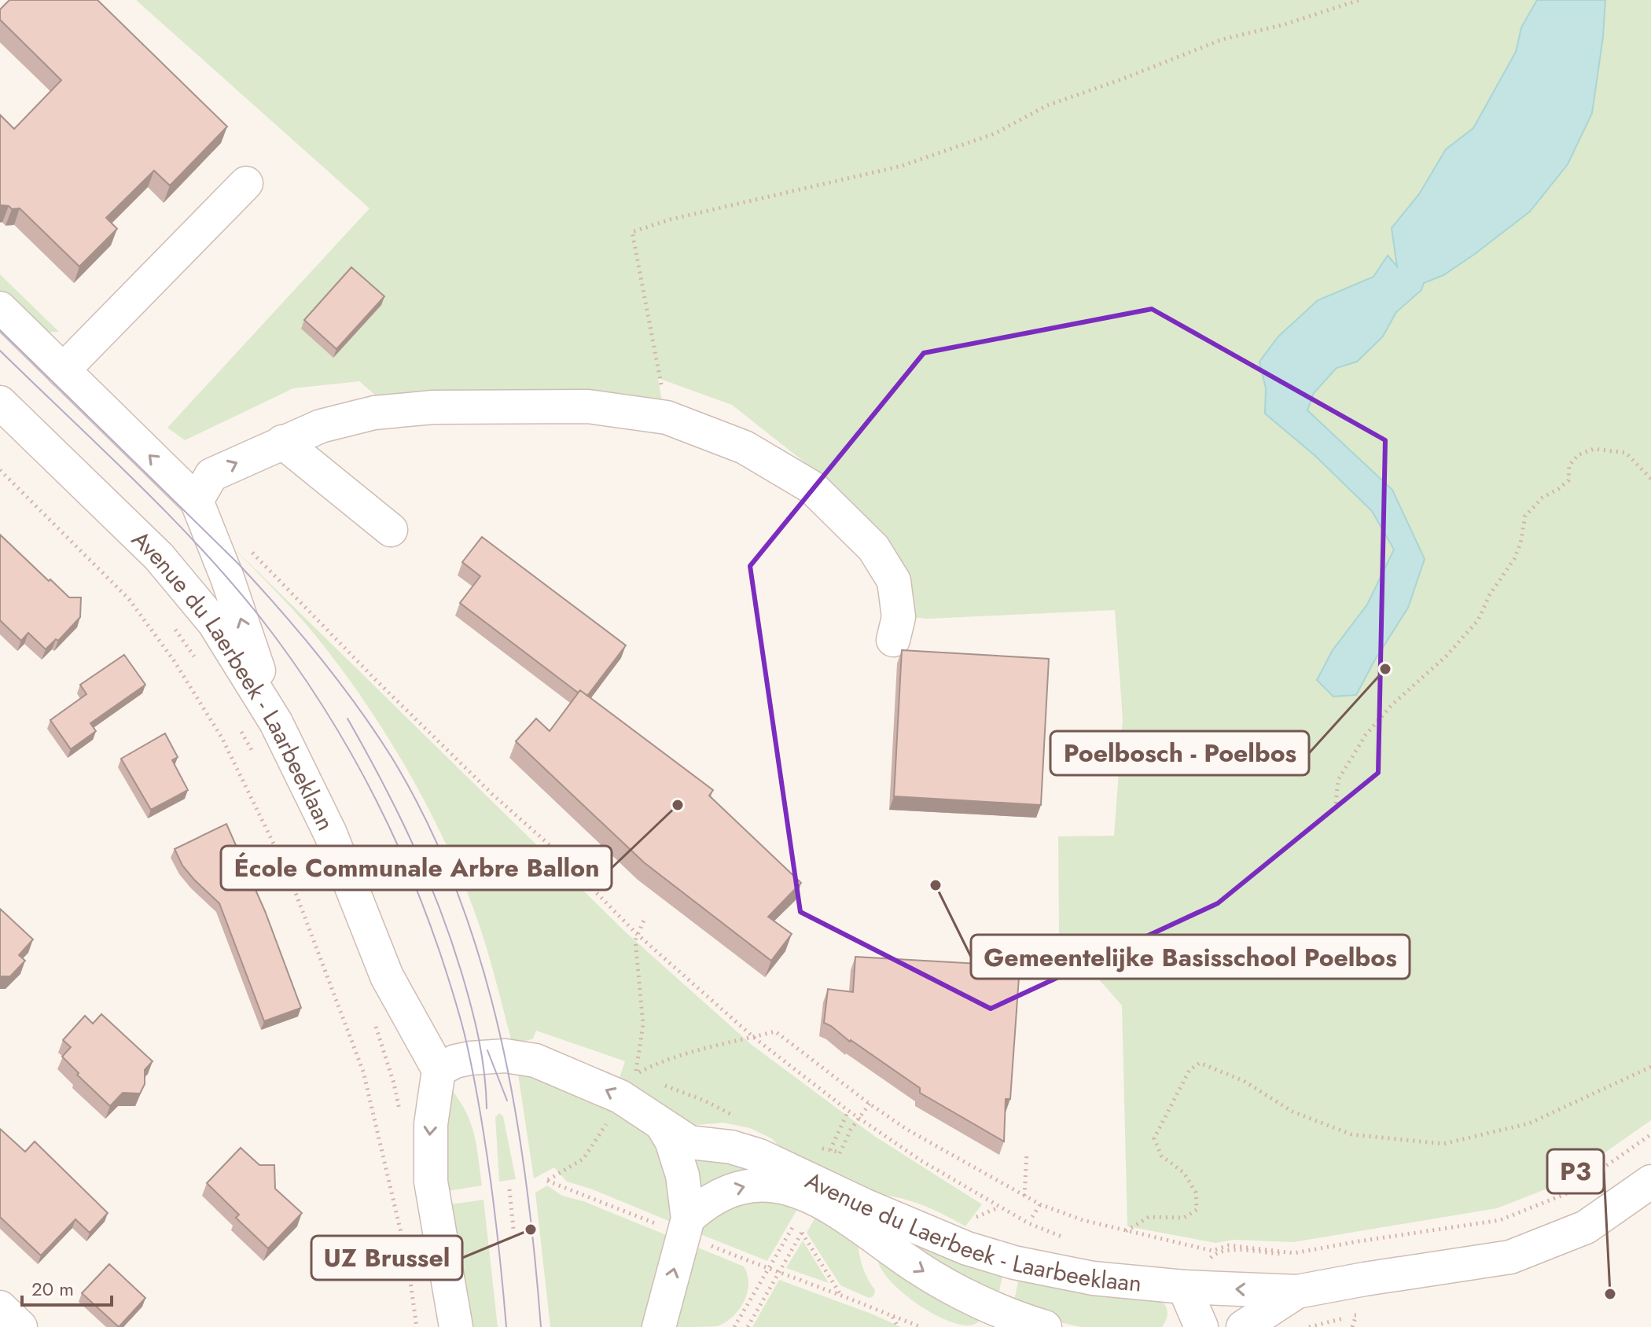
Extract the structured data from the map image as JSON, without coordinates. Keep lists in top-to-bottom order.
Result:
{
  "streets": {
    "street": ["Avenue du Laerbeek - Laarbeeklaan"]
  },
  "places": [
    "Poelbosch - Poelbos",
    "École Communale Arbre Ballon",
    "Gemeentelijke Basisschool Poelbos",
    "UZ Brussel",
    "P3"
  ],
  "scale_bar": "20 m"
}
